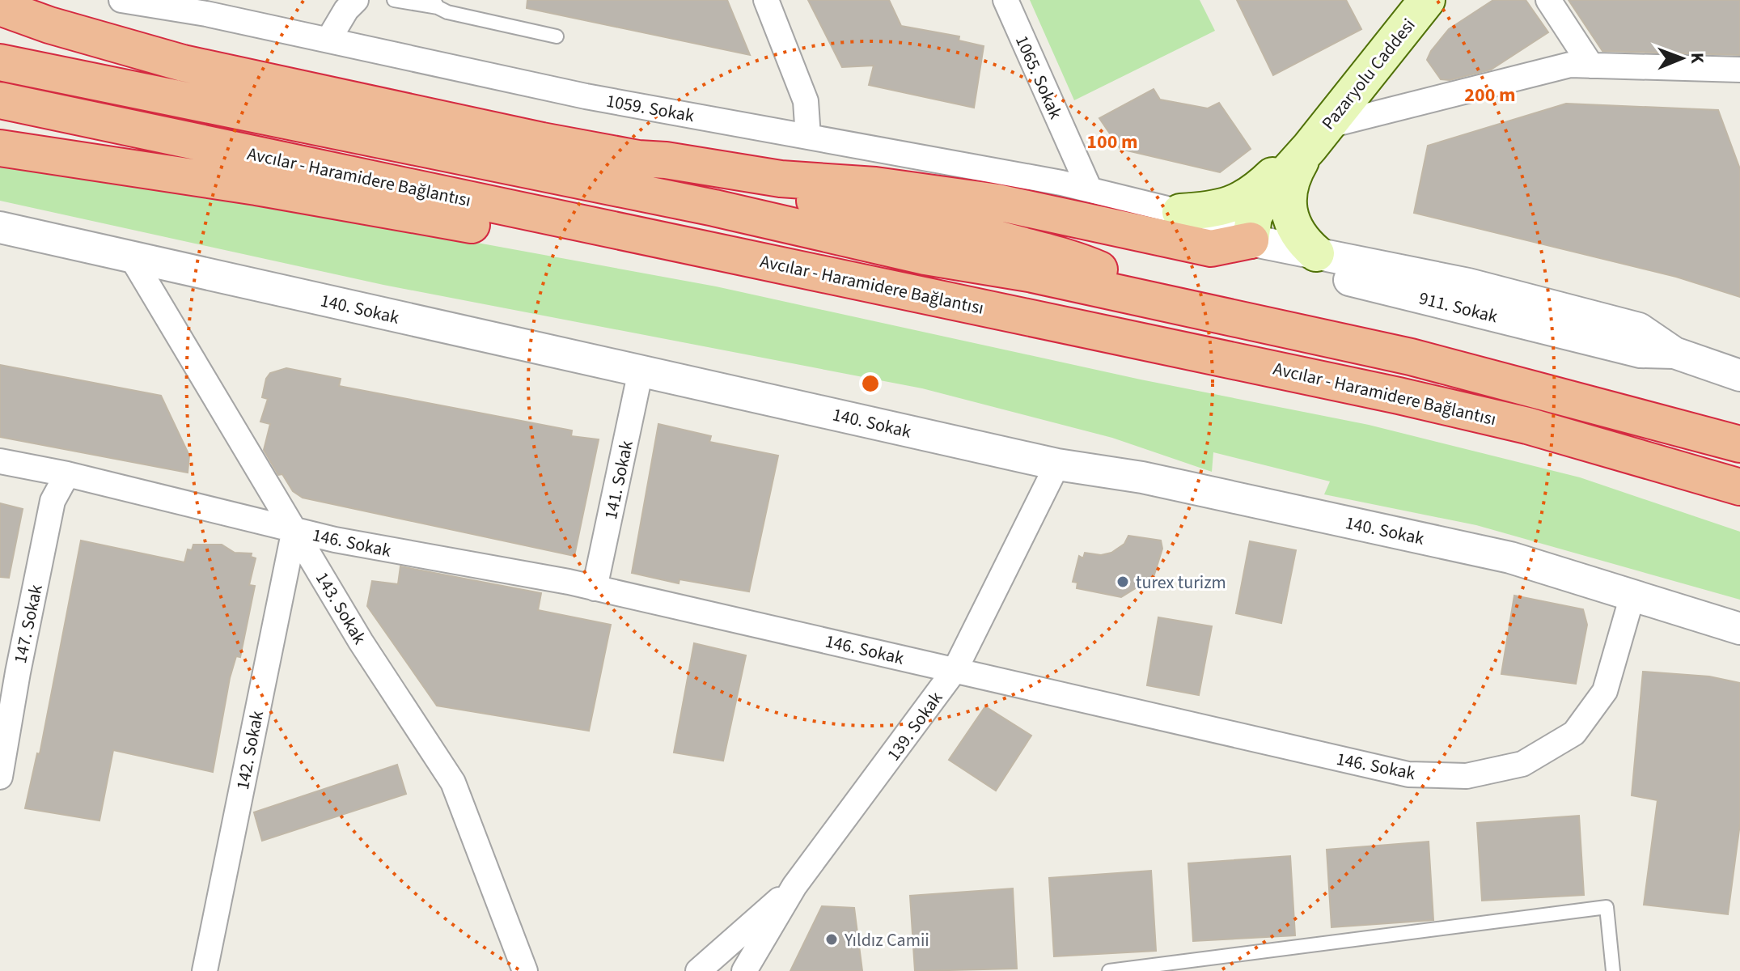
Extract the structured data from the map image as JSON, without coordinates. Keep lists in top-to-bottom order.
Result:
{
  "streets": {
    "highway": ["Avcılar - Haramidere Bağlantısı"],
    "main road": ["Pazaryolu Caddesi"],
    "street": [
      "1065. Sokak",
      "1059. Sokak",
      "911. Sokak",
      "140. Sokak",
      "141. Sokak",
      "146. Sokak",
      "143. Sokak",
      "147. Sokak",
      "139. Sokak",
      "142. Sokak"
    ]
  },
  "crossings": [
    ["1065. Sokak", "1059. Sokak"],
    ["1059. Sokak", "911. Sokak"],
    ["140. Sokak", "141. Sokak"],
    ["140. Sokak", "146. Sokak"],
    ["140. Sokak", "143. Sokak"],
    ["140. Sokak", "139. Sokak"],
    ["141. Sokak", "146. Sokak"],
    ["146. Sokak", "143. Sokak"],
    ["146. Sokak", "147. Sokak"],
    ["146. Sokak", "139. Sokak"],
    ["146. Sokak", "142. Sokak"],
    ["143. Sokak", "142. Sokak"]
  ],
  "places": ["turex turizm", "Yıldız Camii"],
  "north": "right",
  "rings": ["200 m", "100 m"]
}
